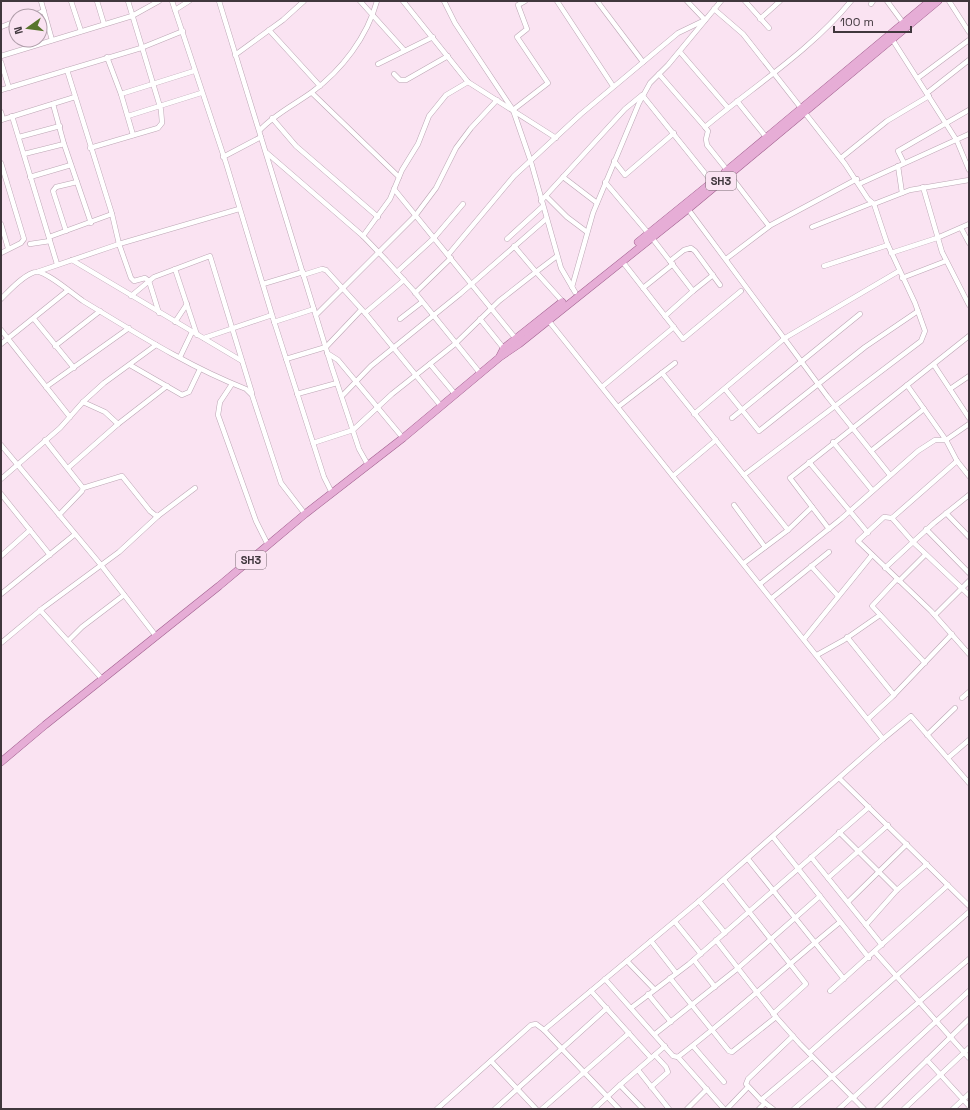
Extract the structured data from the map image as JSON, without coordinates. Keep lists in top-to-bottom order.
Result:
{
  "streets": {
    "main road": ["SH3"]
  },
  "scale_bar": "100 m",
  "north": "left"
}
